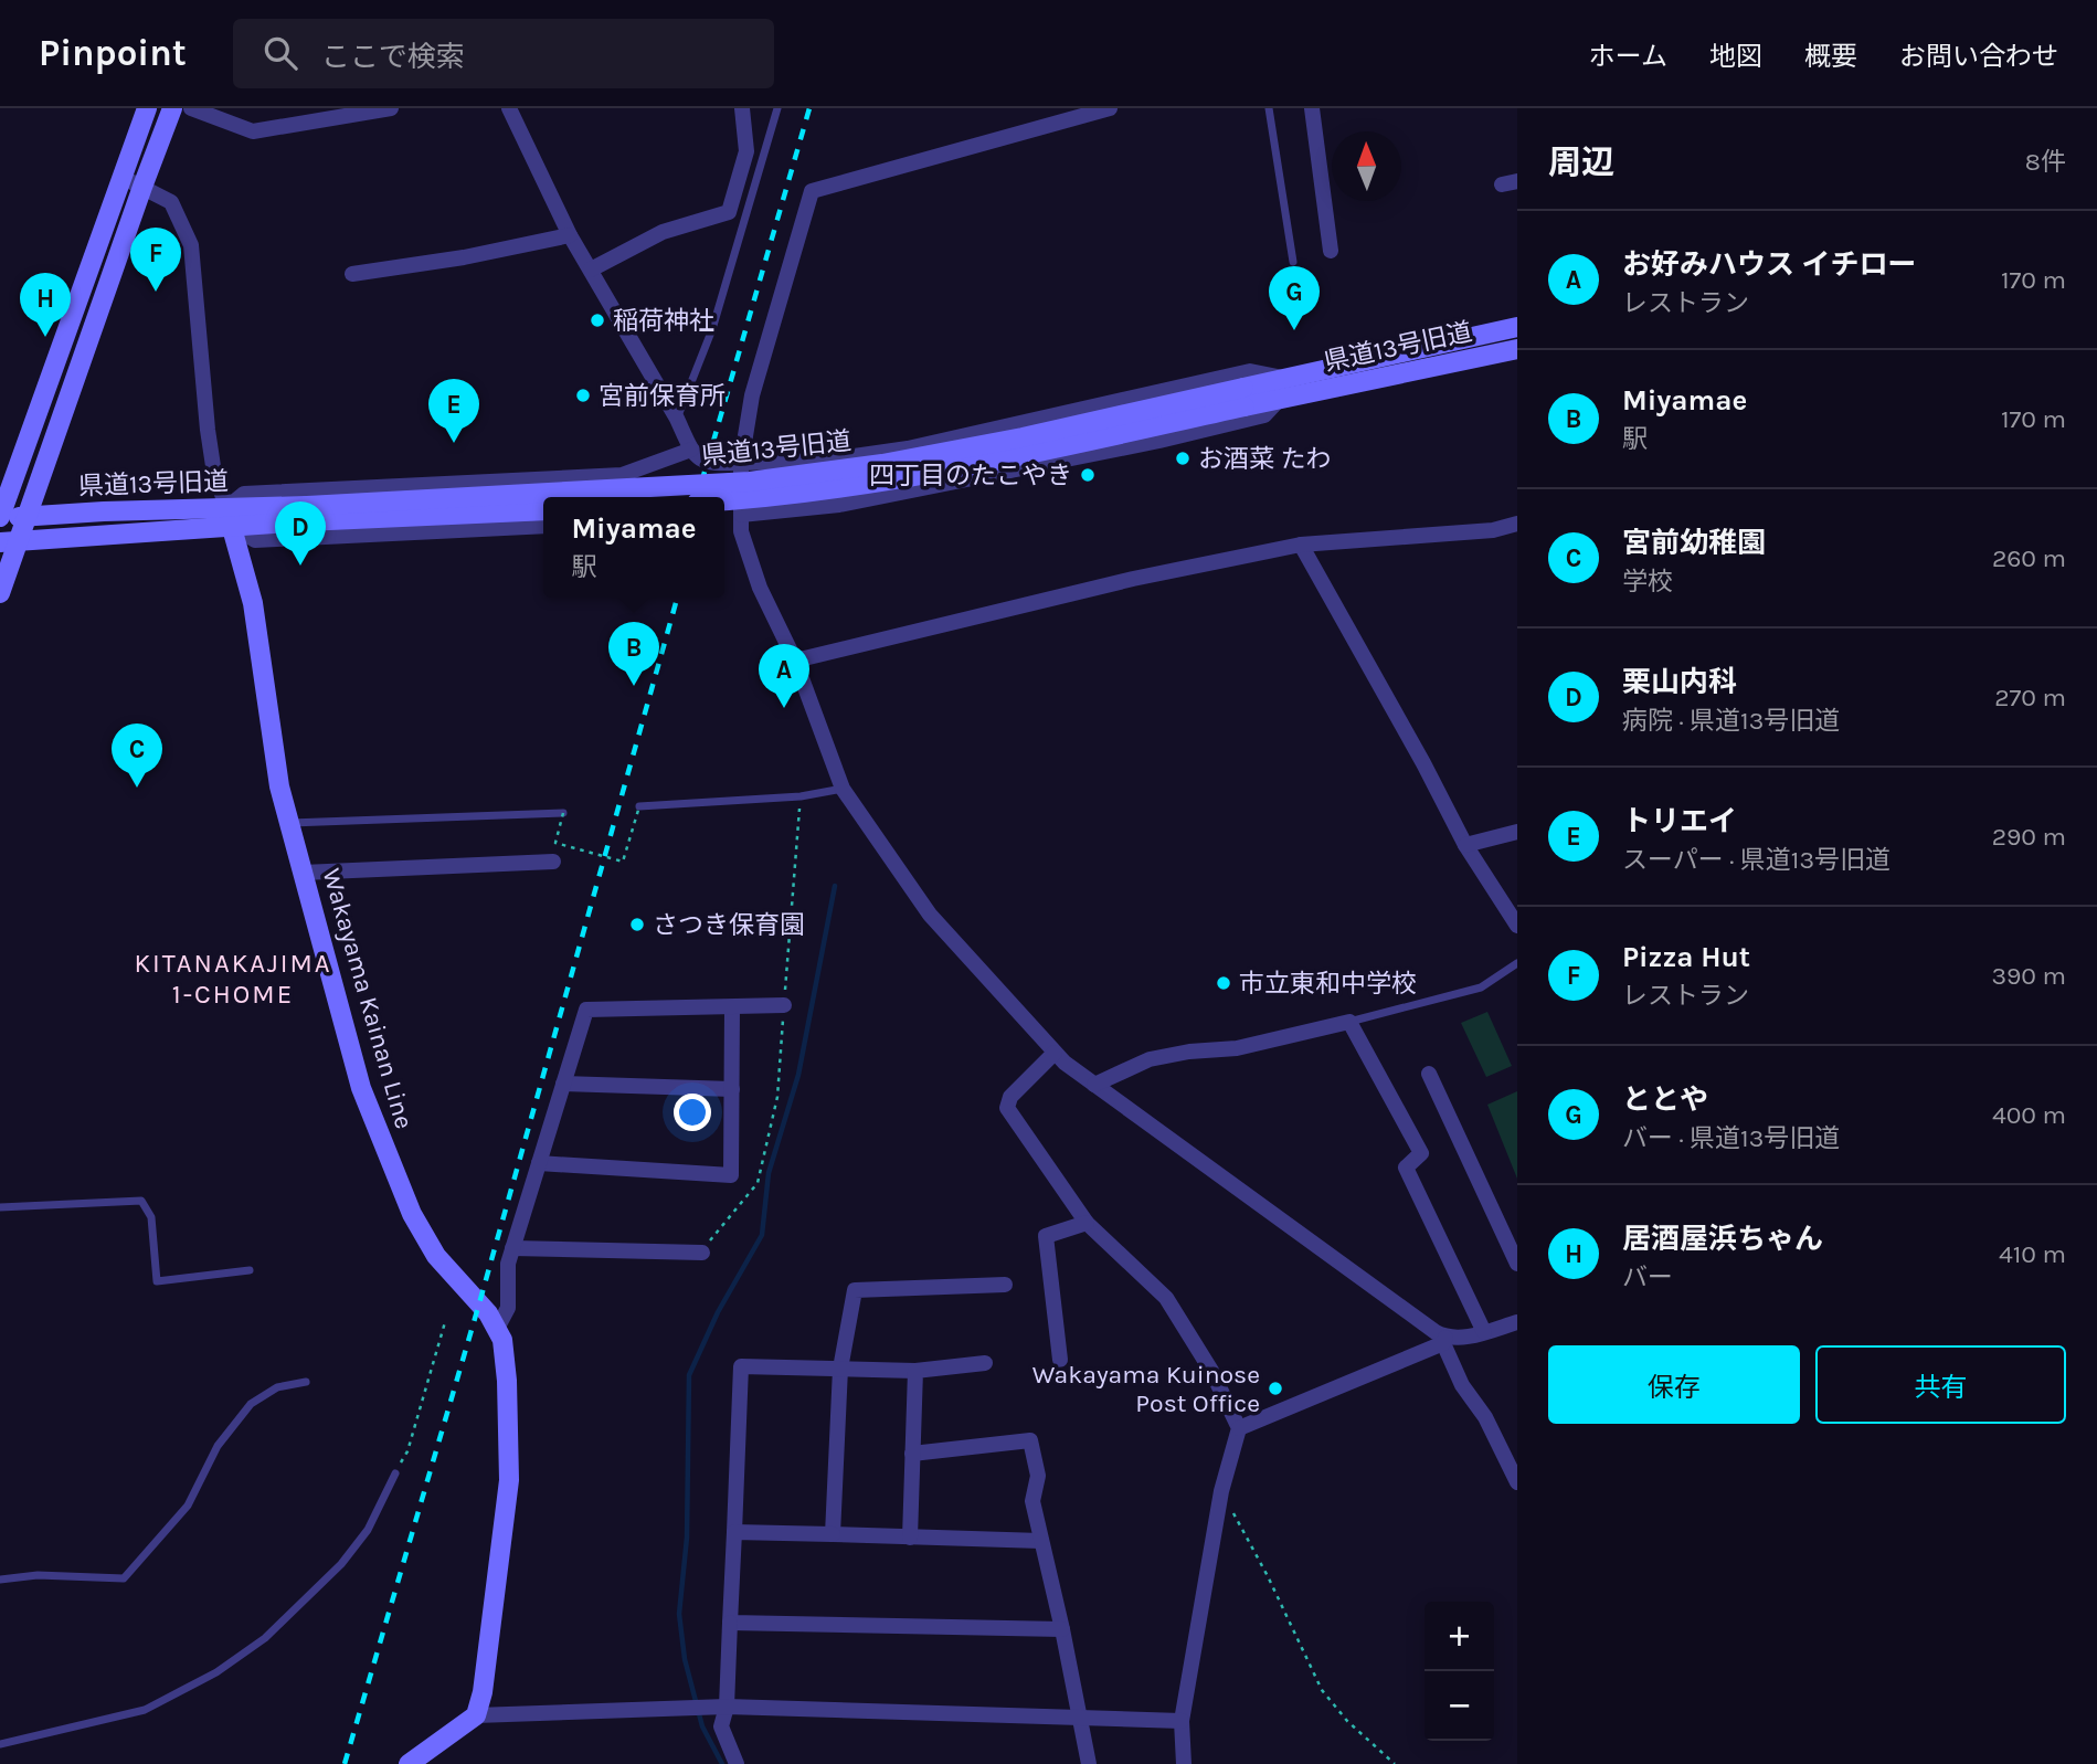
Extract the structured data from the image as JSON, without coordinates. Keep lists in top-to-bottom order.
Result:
{
  "streets": {
    "street": ["県道13号旧道", "Wakayama Kainan Line"]
  },
  "crossings": [
    ["県道13号旧道", "Wakayama Kainan Line"]
  ],
  "districts": ["KITANAKAJIMA 1-CHOME"],
  "places": [
    "稲荷神社",
    "宮前保育所",
    "お酒菜 たわ",
    "四丁目のたこやき",
    "さつき保育園",
    "市立東和中学校",
    "Wakayama Kuinose Post Office"
  ],
  "north": "top",
  "page": {
    "header": "Pinpoint",
    "search": "ここで検索",
    "nav": [
      "ホーム",
      "地図",
      "概要",
      "お問い合わせ"
    ],
    "heading": ["周辺", "8件"],
    "list": [
      {
        "mark": "A",
        "name": "お好みハウス イチロー",
        "note": "レストラン",
        "value": "170 m"
      },
      {
        "mark": "B",
        "name": "Miyamae",
        "note": "駅",
        "value": "170 m"
      },
      {
        "mark": "C",
        "name": "宮前幼稚園",
        "note": "学校",
        "value": "260 m"
      },
      {
        "mark": "D",
        "name": "栗山内科",
        "note": "病院 · 県道13号旧道",
        "value": "270 m"
      },
      {
        "mark": "E",
        "name": "トリエイ",
        "note": "スーパー · 県道13号旧道",
        "value": "290 m"
      },
      {
        "mark": "F",
        "name": "Pizza Hut",
        "note": "レストラン",
        "value": "390 m"
      },
      {
        "mark": "G",
        "name": "ととや",
        "note": "バー · 県道13号旧道",
        "value": "400 m"
      },
      {
        "mark": "H",
        "name": "居酒屋浜ちゃん",
        "note": "バー",
        "value": "410 m"
      }
    ],
    "pins": [
      "F",
      "G",
      "H",
      "E",
      "D",
      "B",
      "A",
      "C"
    ],
    "popup": ["Miyamae", "駅"],
    "buttons": ["保存", "共有"],
    "map_buttons": ["+", "−"]
  }
}
